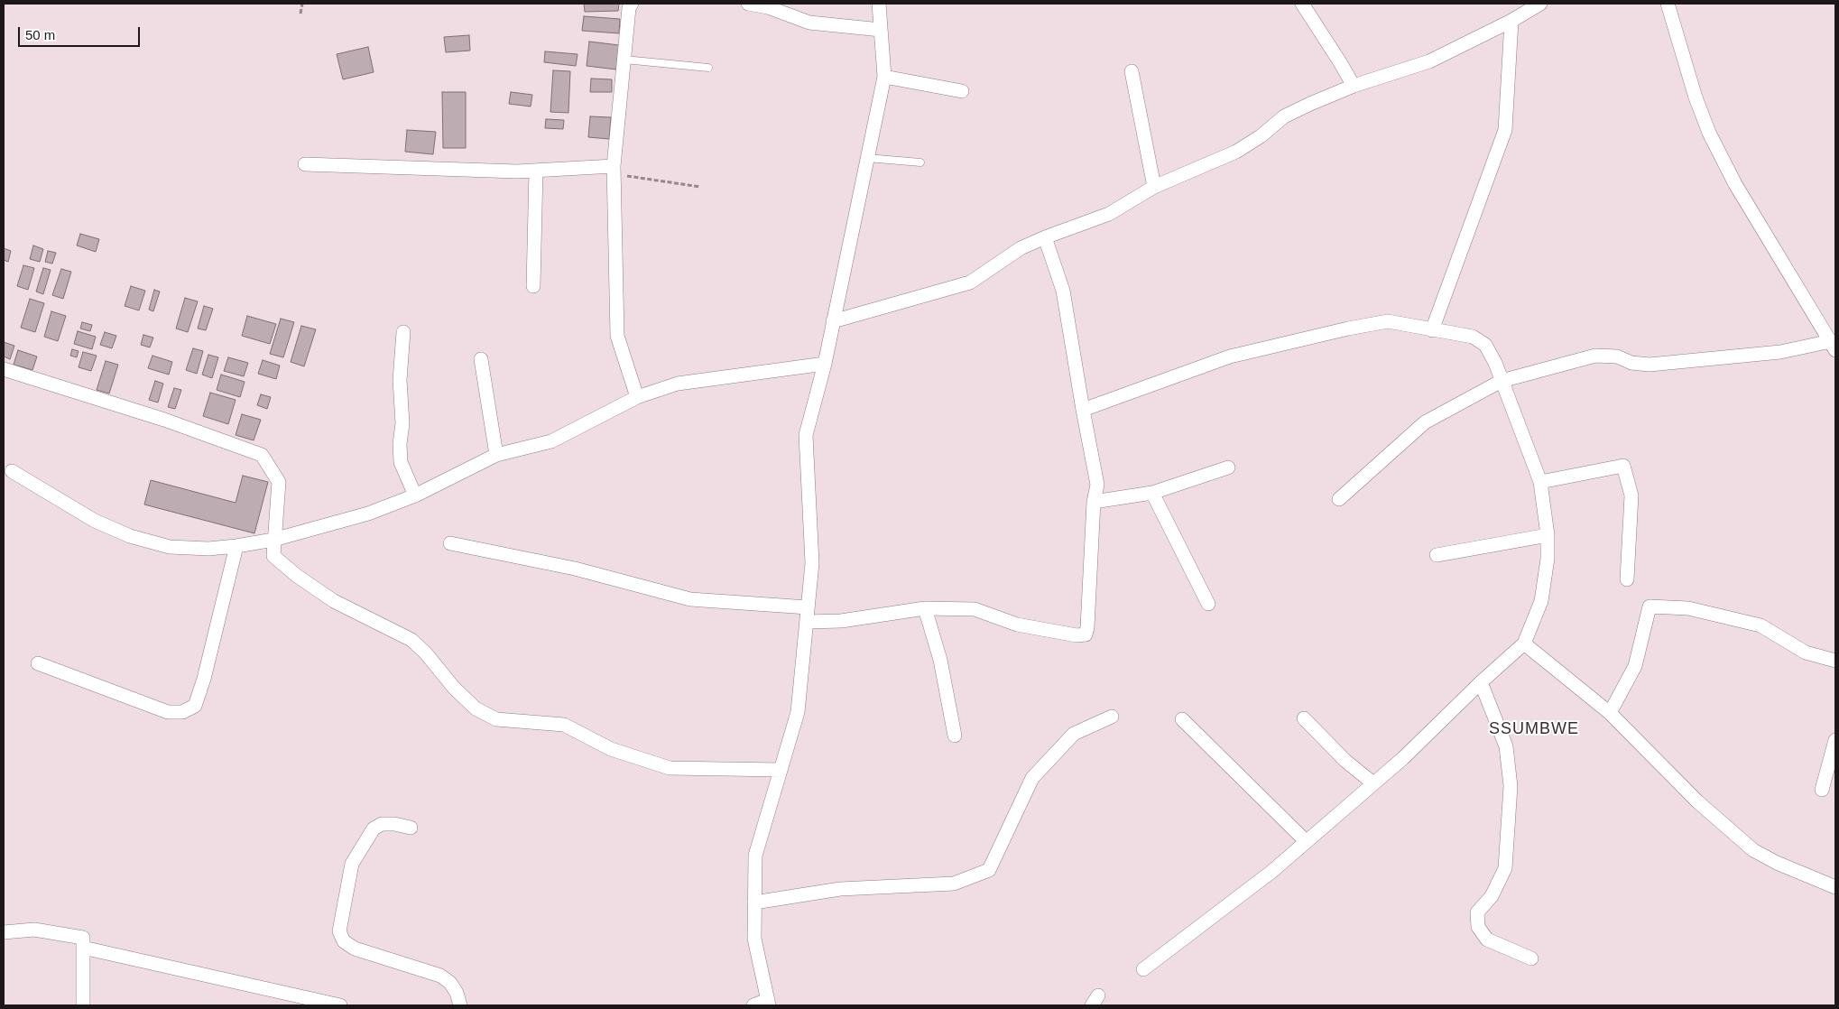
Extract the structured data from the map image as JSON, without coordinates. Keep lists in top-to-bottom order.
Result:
{
  "districts": ["SSUMBWE"],
  "scale_bar": "50 m"
}
